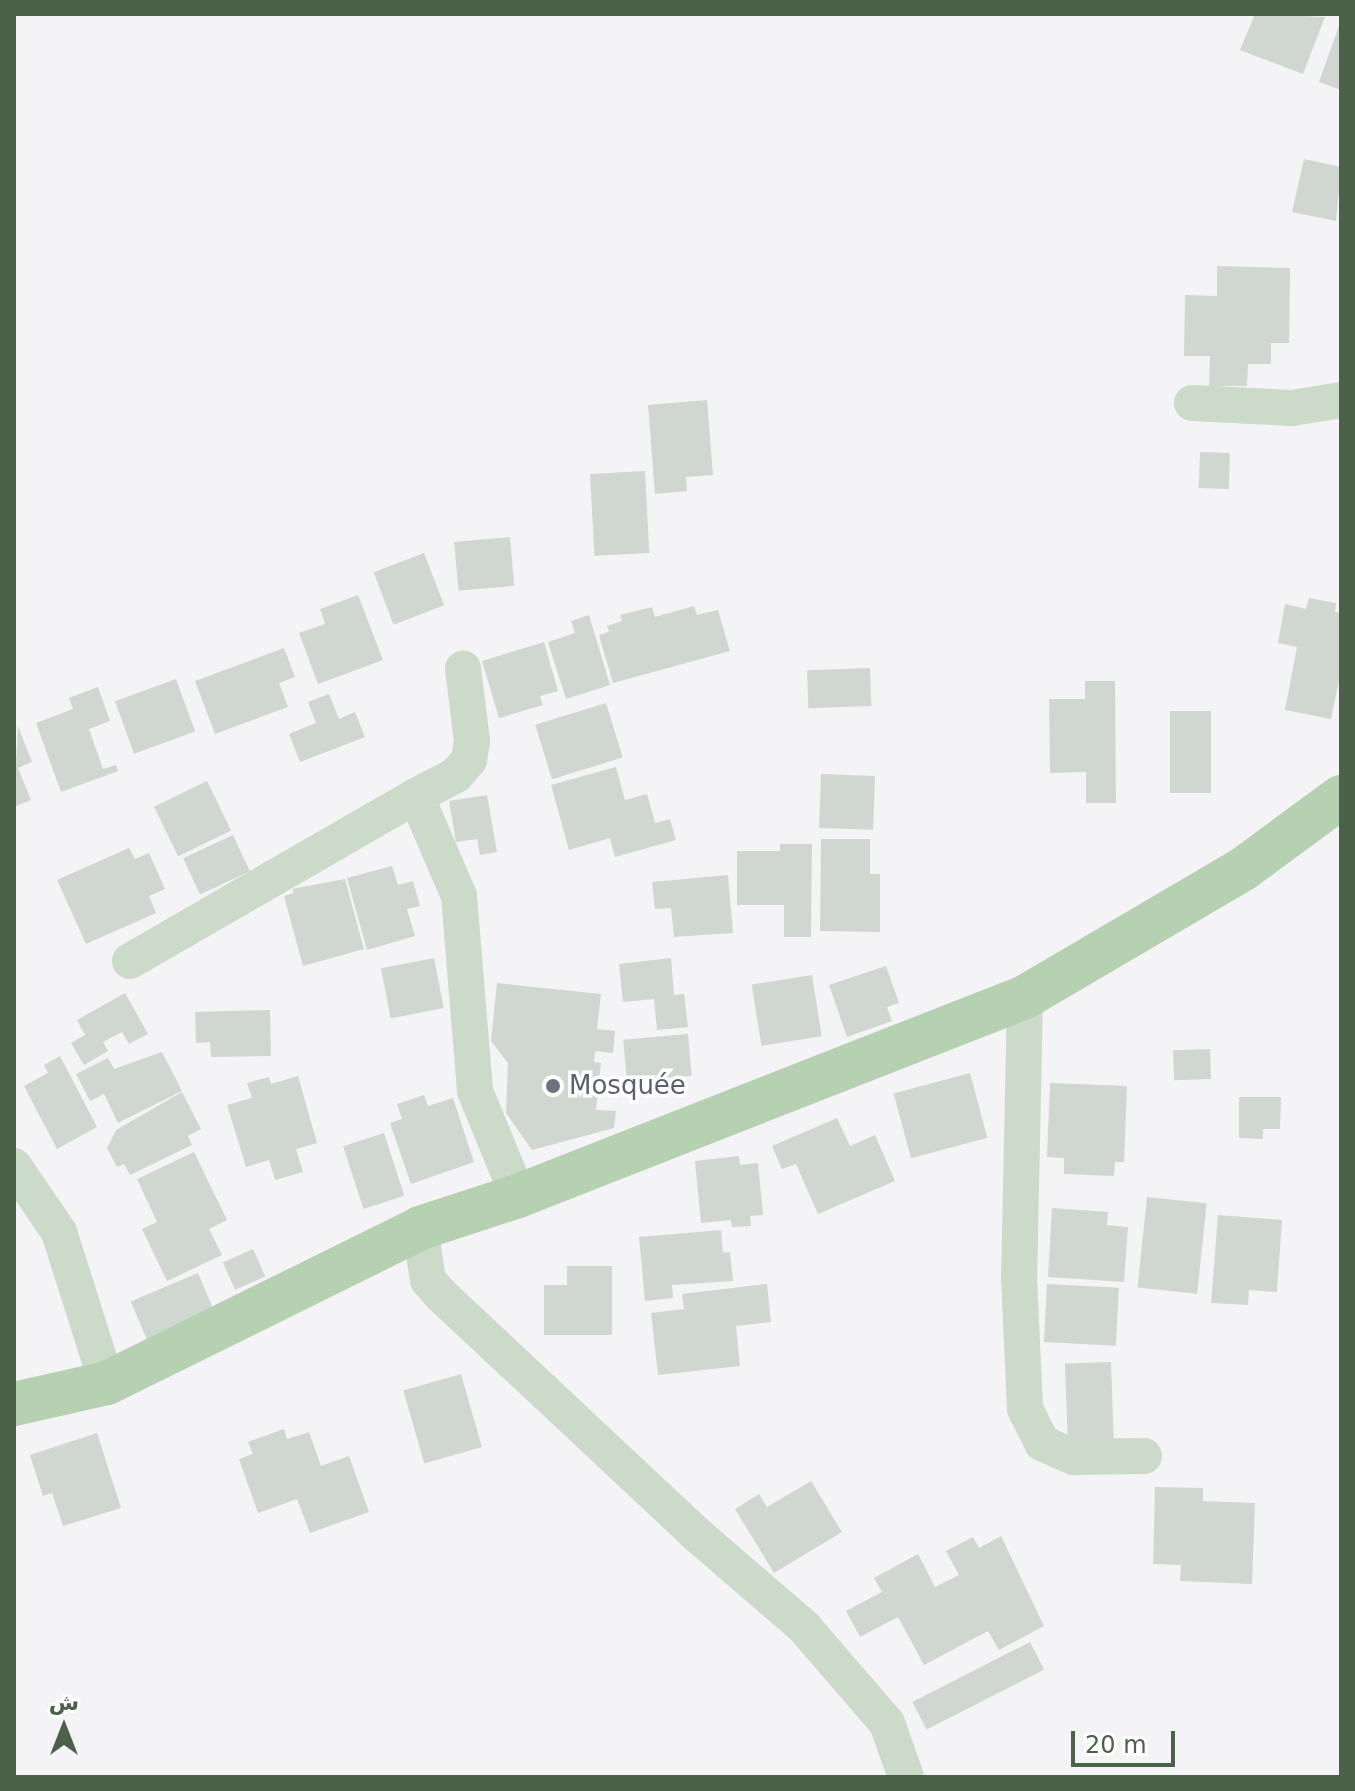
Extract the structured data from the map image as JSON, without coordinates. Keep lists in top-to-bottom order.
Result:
{
  "places": ["Mosquée"],
  "scale_bar": "20 m",
  "north": "top"
}
